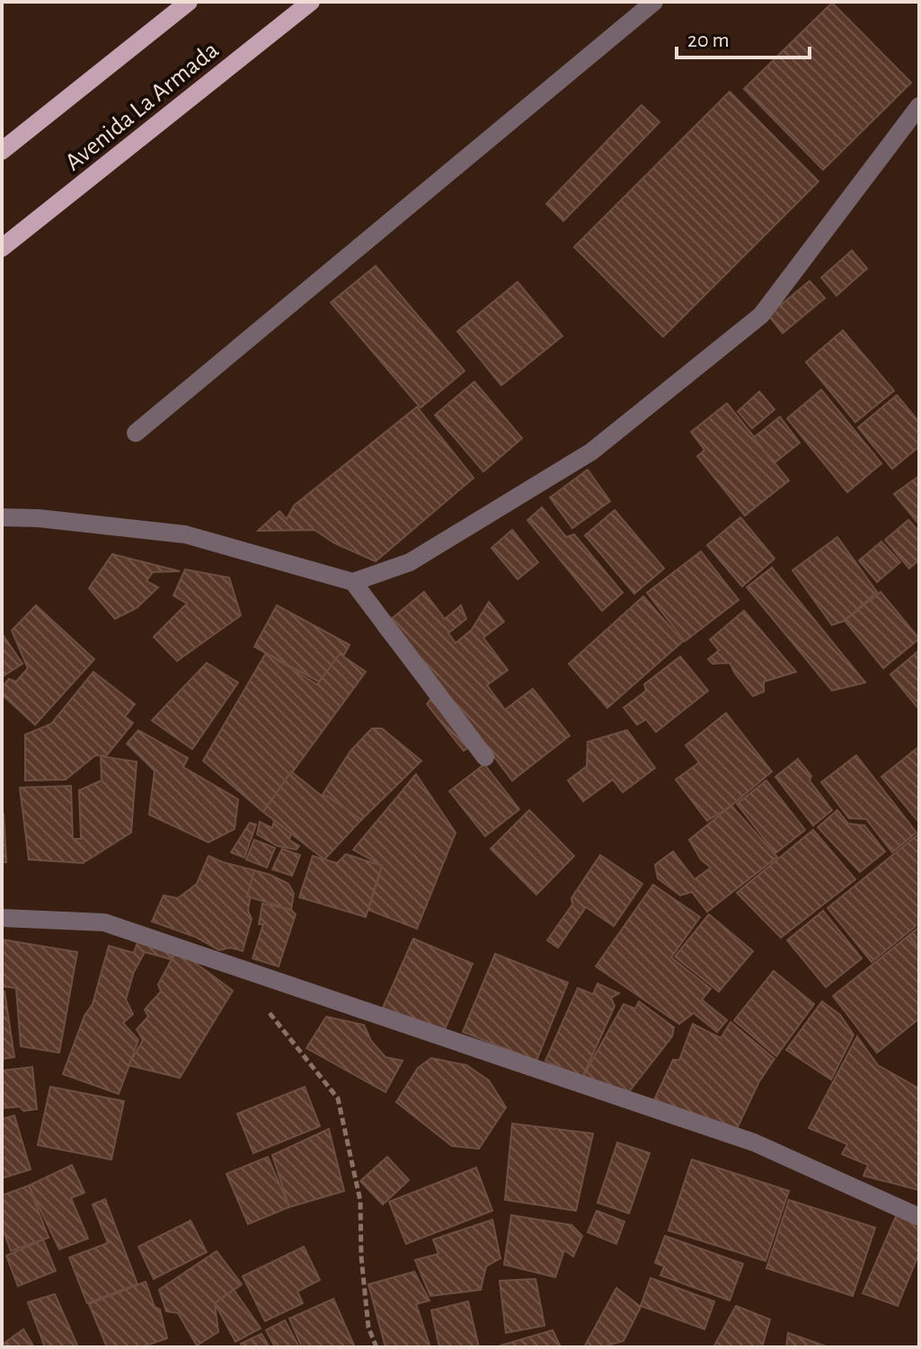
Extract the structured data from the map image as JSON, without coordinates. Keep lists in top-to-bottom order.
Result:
{
  "streets": {
    "main road": ["Avenida La Armada"]
  },
  "scale_bar": "20 m"
}
